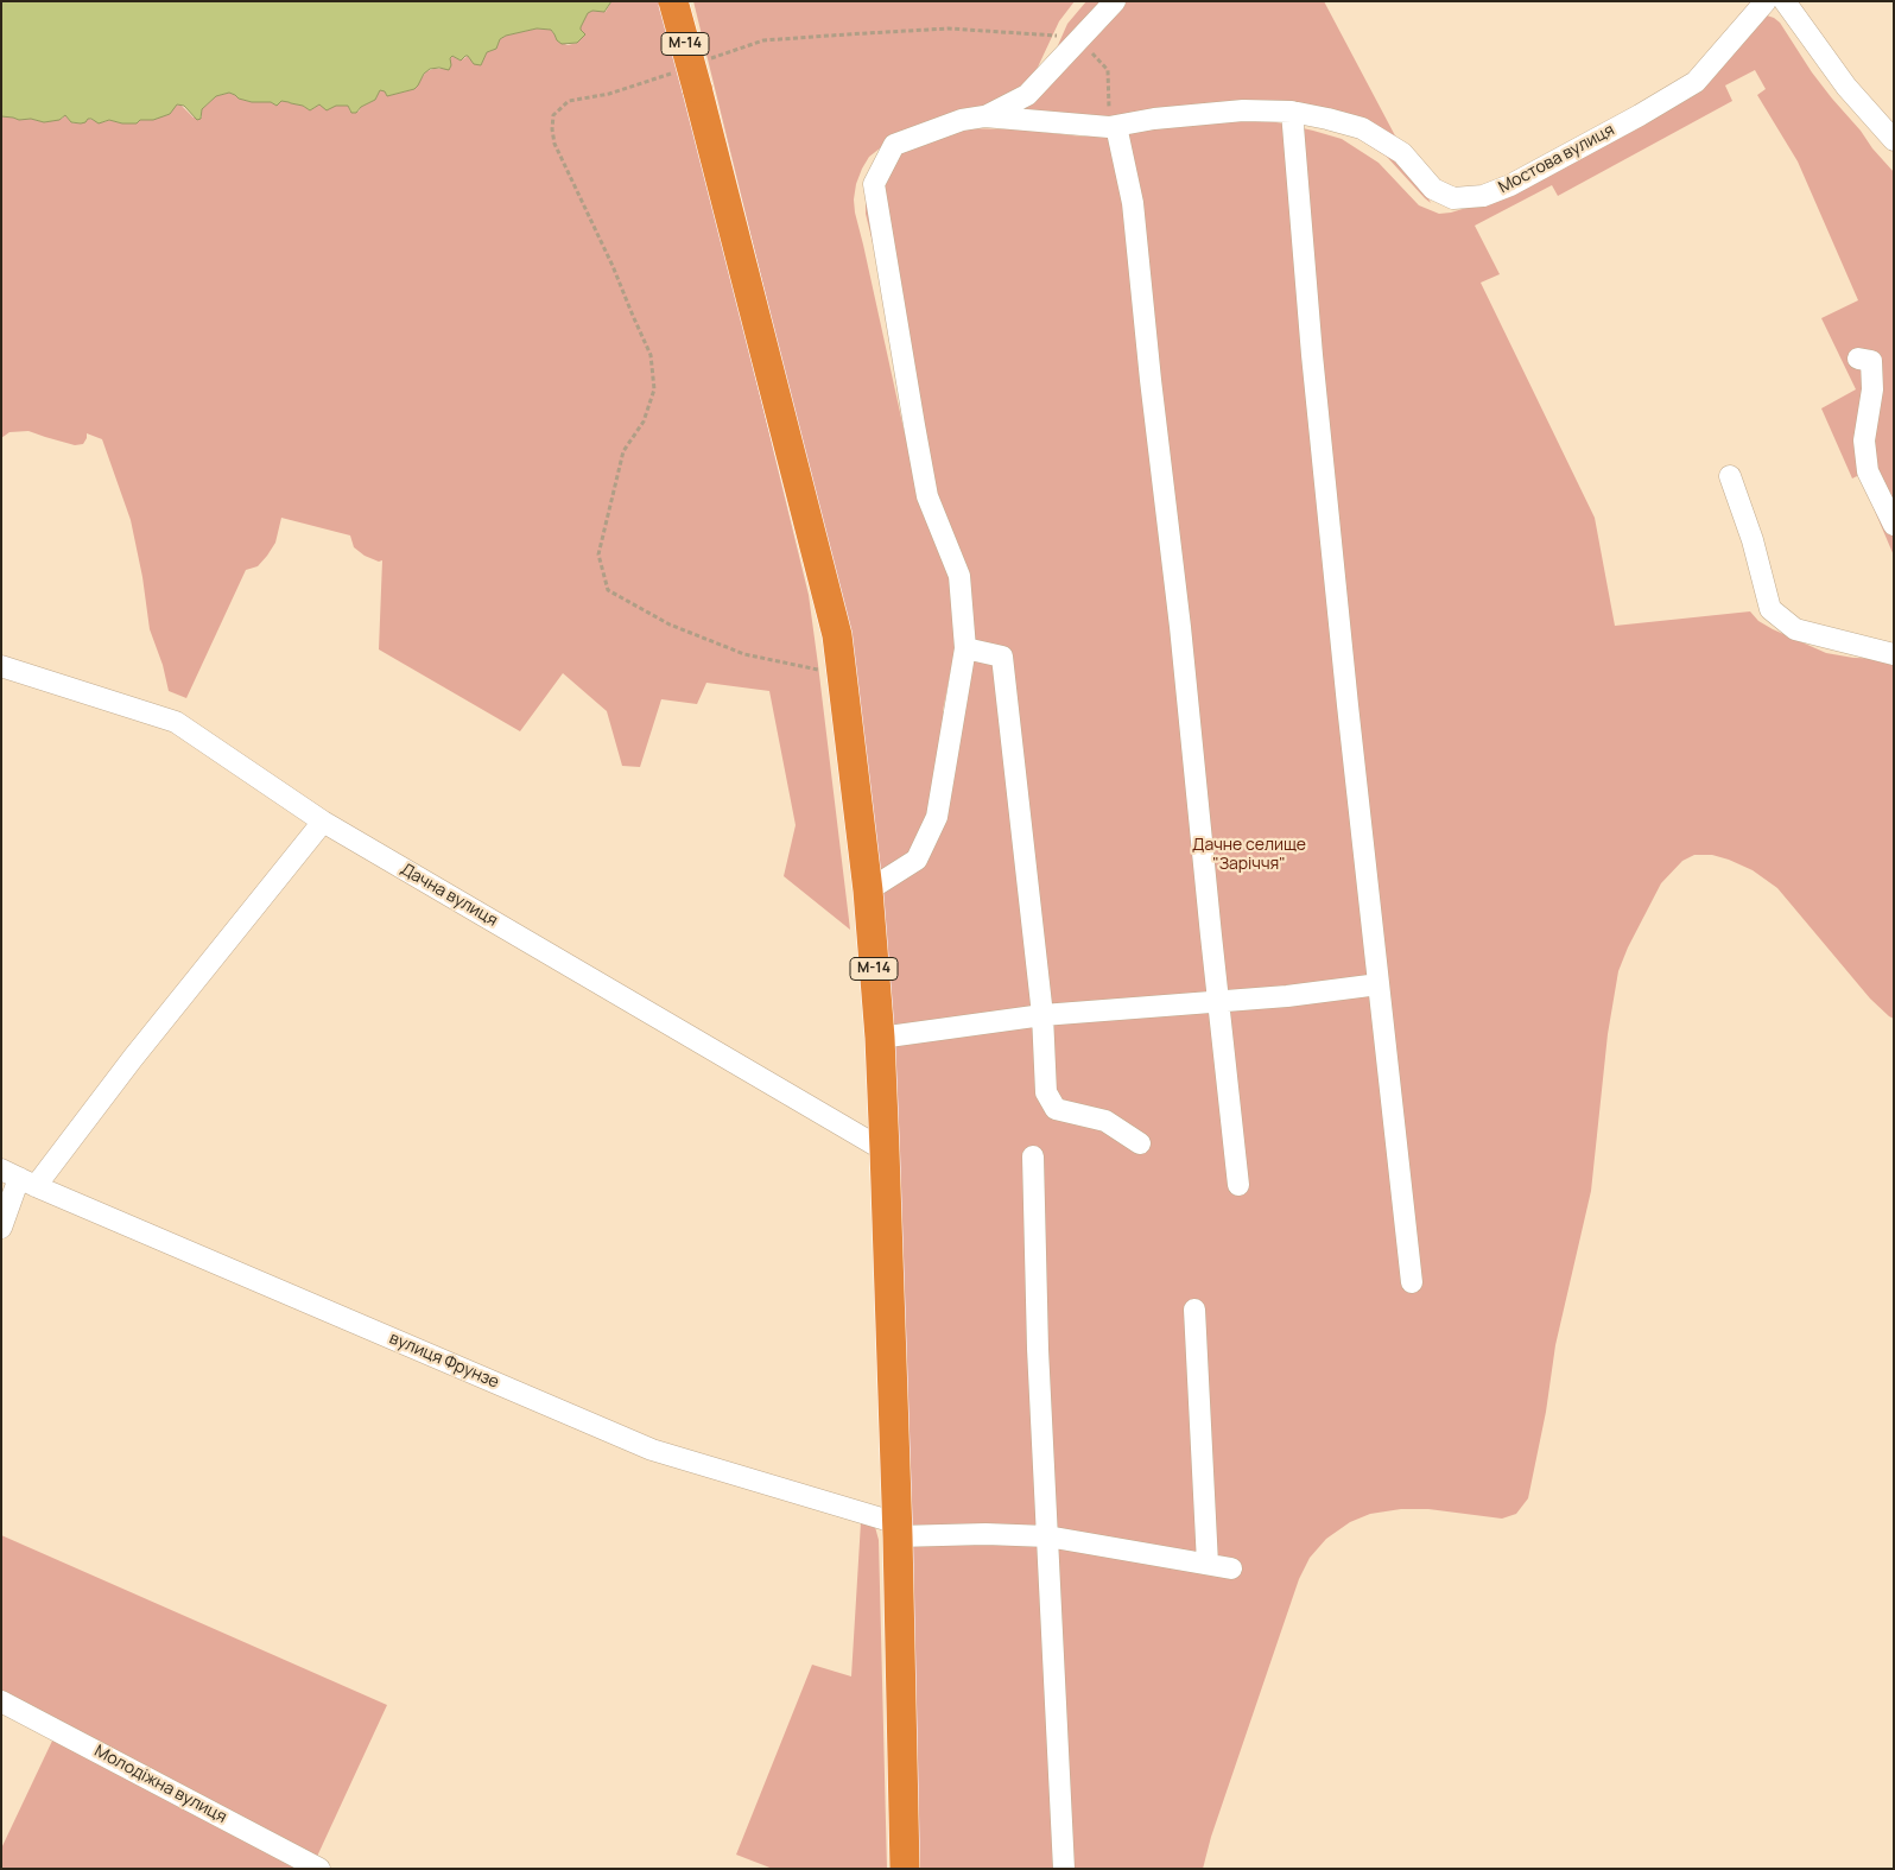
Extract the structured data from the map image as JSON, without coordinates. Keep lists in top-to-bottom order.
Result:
{
  "streets": {
    "highway": ["М-14"],
    "street": [
      "Мостова вулиця",
      "Дачна вулиця",
      "вулиця Фрунзе",
      "Молодіжна вулиця"
    ]
  },
  "crossings": [
    ["М-14", "Дачна вулиця"],
    ["М-14", "вулиця Фрунзе"]
  ],
  "parks": ["Дачне селище \"Заріччя\""]
}
